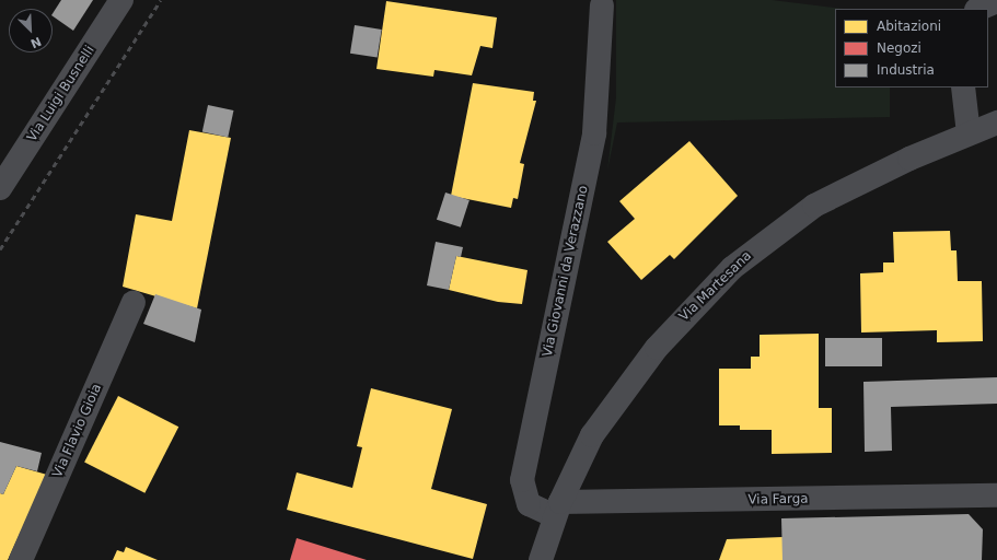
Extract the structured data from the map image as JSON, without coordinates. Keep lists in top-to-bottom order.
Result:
{
  "streets": {
    "street": [
      "Via Luigi Busnelli",
      "Via Giovanni da Verazzano",
      "Via Martesana",
      "Via Flavio Gioia",
      "Via Farga"
    ]
  },
  "crossings": [
    ["Via Giovanni da Verazzano", "Via Martesana"],
    ["Via Giovanni da Verazzano", "Via Farga"],
    ["Via Martesana", "Via Farga"]
  ],
  "legend": ["Abitazioni", "Negozi", "Industria"],
  "north": "bottom right"
}
